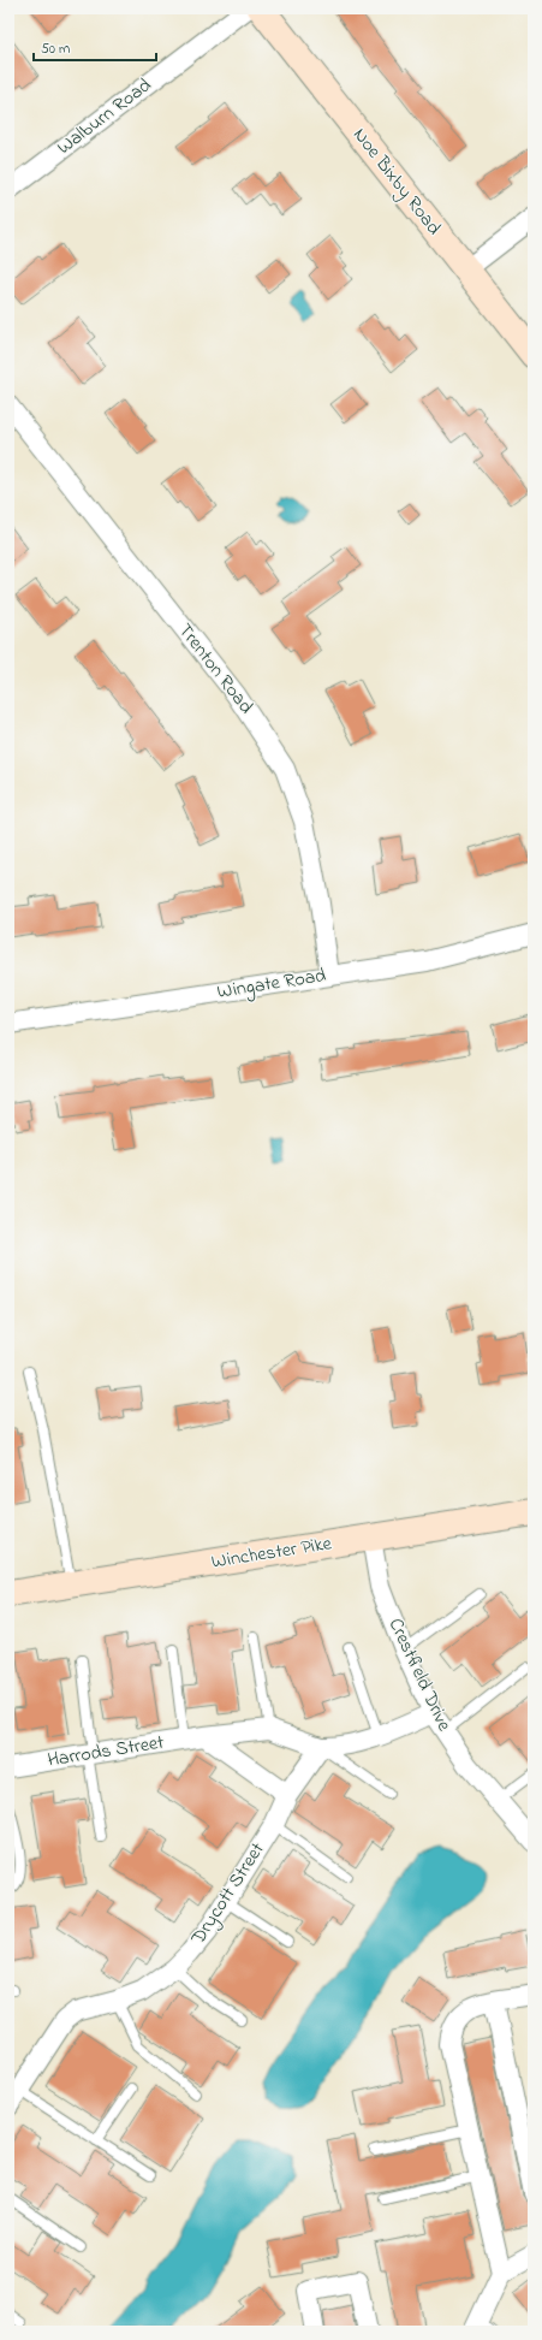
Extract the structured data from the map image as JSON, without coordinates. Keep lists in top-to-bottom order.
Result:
{
  "streets": {
    "main road": ["Noe Bixby Road", "Winchester Pike"],
    "street": [
      "Walburn Road",
      "Trenton Road",
      "Wingate Road",
      "Crestfield Drive",
      "Harrods Street",
      "Drycott Street"
    ]
  },
  "crossings": [
    ["Trenton Road", "Wingate Road"],
    ["Winchester Pike", "Crestfield Drive"],
    ["Crestfield Drive", "Harrods Street"],
    ["Harrods Street", "Drycott Street"]
  ],
  "scale_bar": "50 m"
}
